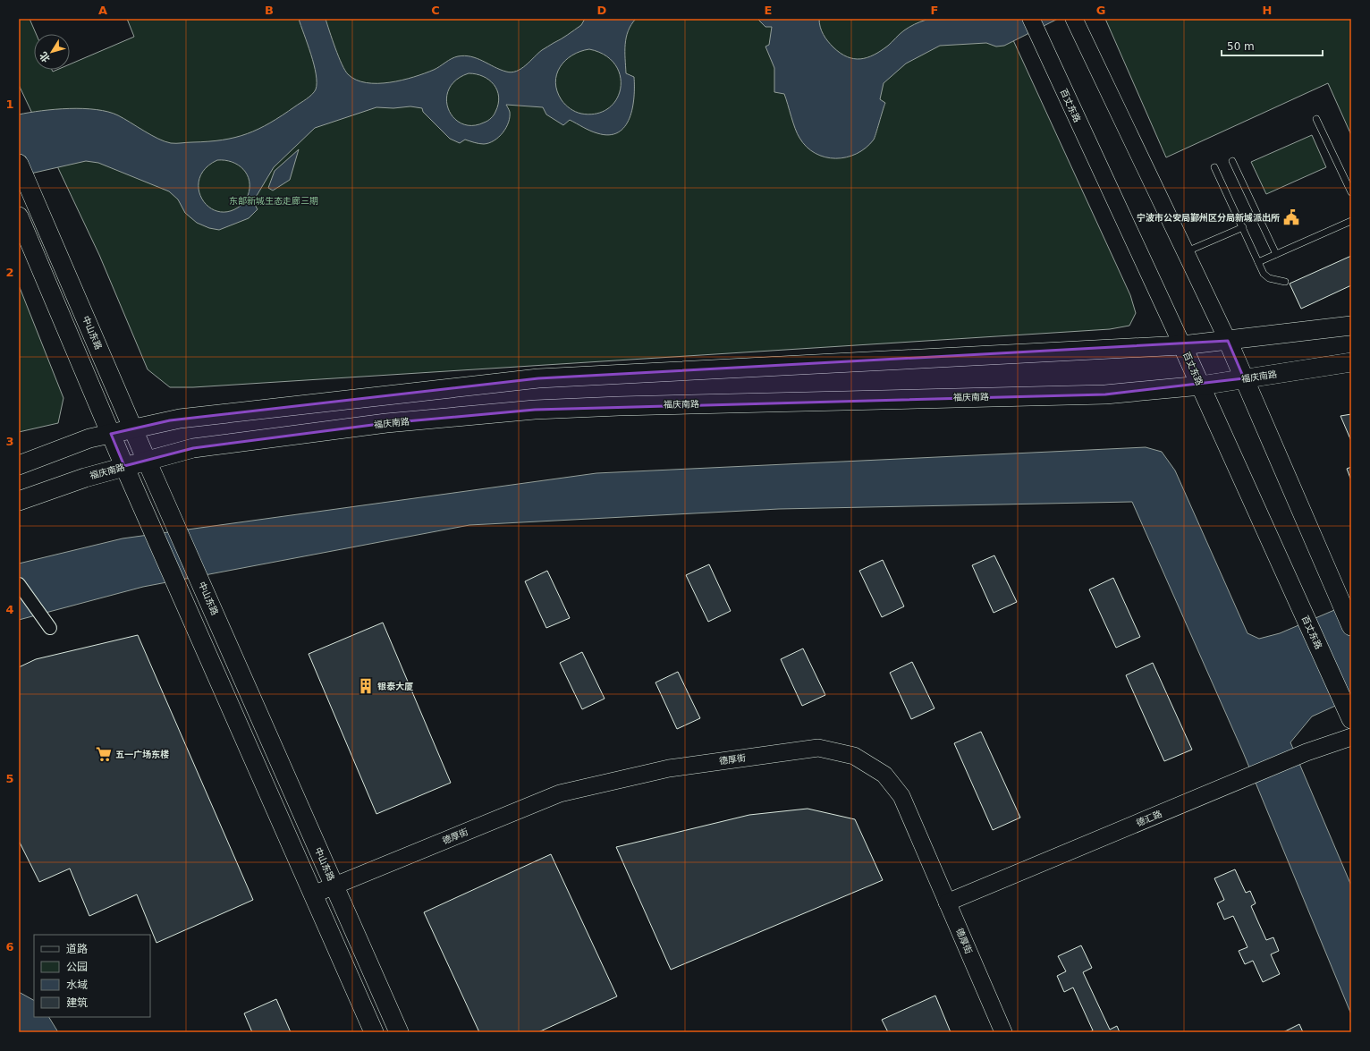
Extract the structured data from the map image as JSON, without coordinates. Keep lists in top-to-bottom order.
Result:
{
  "streets": {
    "main road": ["百丈东路", "中山东路", "福庆南路"],
    "street": ["德厚街", "德汇路"]
  },
  "crossings": [
    ["百丈东路", "福庆南路"],
    ["中山东路", "福庆南路"],
    ["中山东路", "德厚街"],
    ["德厚街", "德汇路"]
  ],
  "parks": ["东部新城生态走廊三期"],
  "places": {
    "public building": ["宁波市公安局鄞州区分局新城派出所"],
    "building": ["银泰大厦"],
    "supermarket": ["五一广场东楼"]
  },
  "legend": [
    "道路",
    "公园",
    "水域",
    "建筑"
  ],
  "scale_bar": "50 m",
  "north": "bottom left",
  "grid": {
    "columns": [
      "A",
      "B",
      "C",
      "D",
      "E",
      "F",
      "G",
      "H"
    ],
    "rows": [
      "1",
      "2",
      "3",
      "4",
      "5",
      "6"
    ]
  }
}
